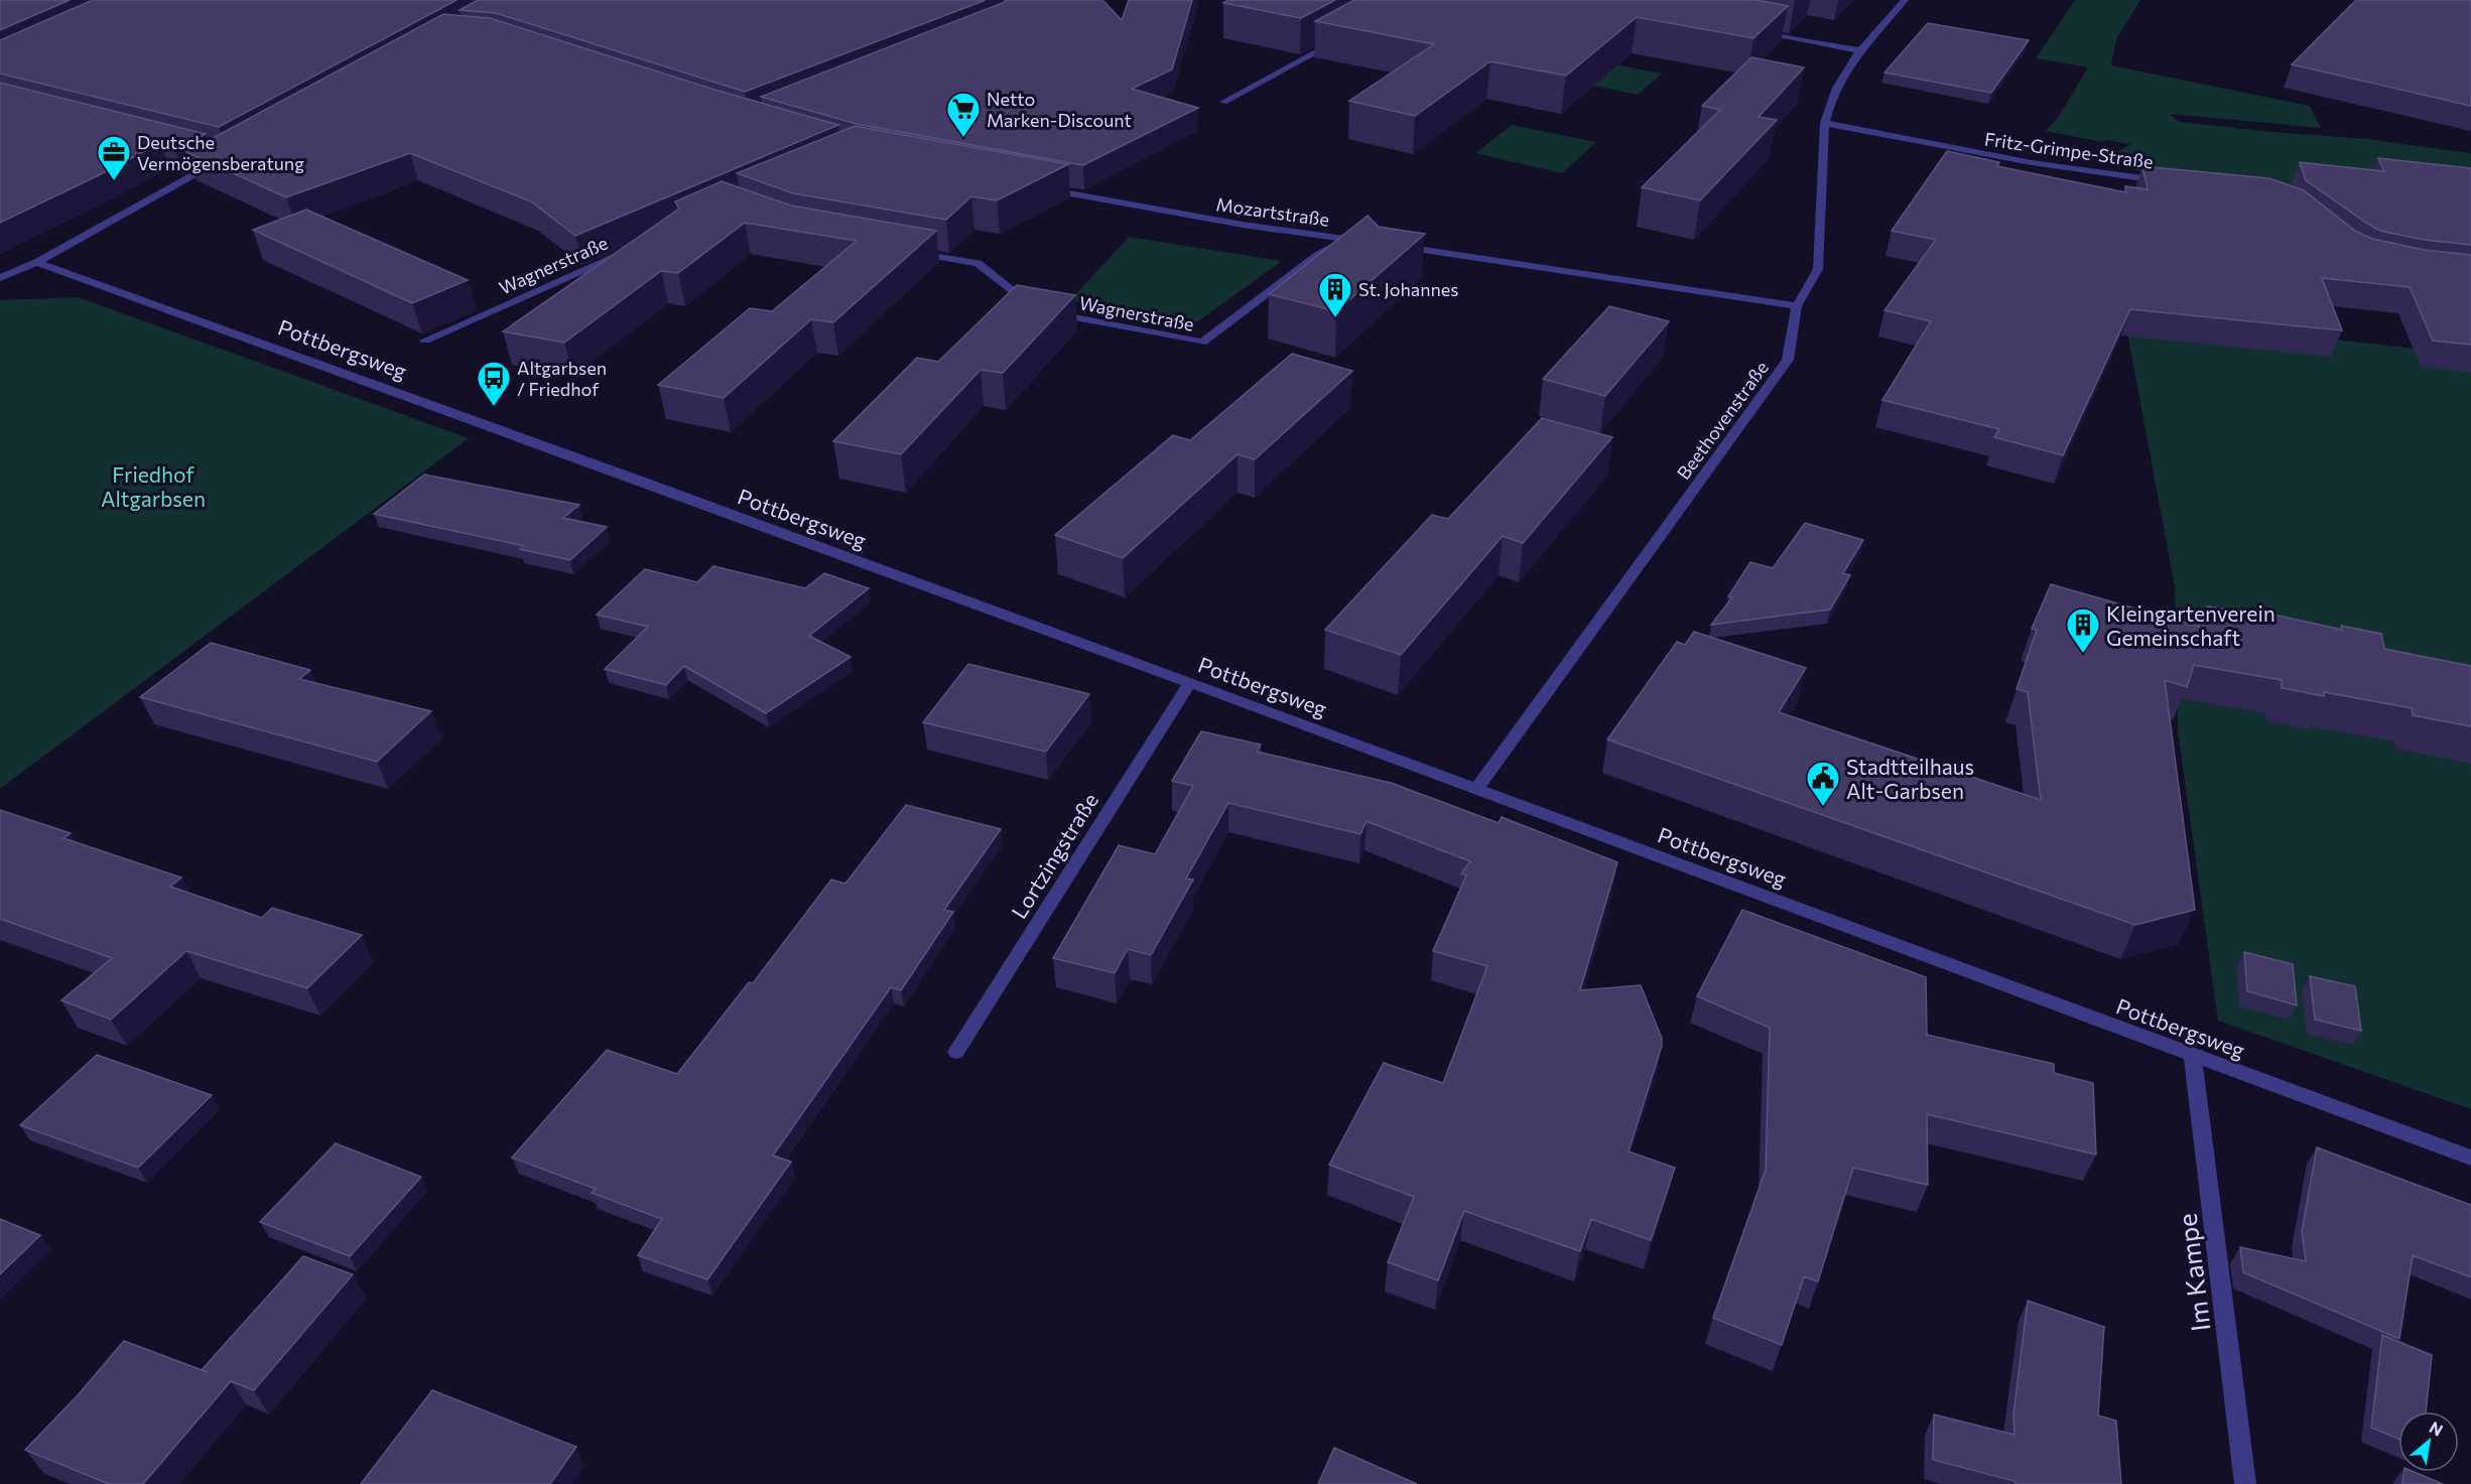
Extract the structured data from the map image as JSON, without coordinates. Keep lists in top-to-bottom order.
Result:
{
  "streets": {
    "street": [
      "Fritz-Grimpe-Straße",
      "Mozartstraße",
      "Wagnerstraße",
      "Pottbergsweg",
      "Beethovenstraße",
      "Lortzingstraße",
      "Im Kampe"
    ]
  },
  "crossings": [
    ["Fritz-Grimpe-Straße", "Beethovenstraße"],
    ["Mozartstraße", "Wagnerstraße"],
    ["Pottbergsweg", "Beethovenstraße"],
    ["Pottbergsweg", "Lortzingstraße"],
    ["Pottbergsweg", "Im Kampe"]
  ],
  "parks": ["Friedhof Altgarbsen"],
  "places": {
    "supermarket": ["Netto Marken-Discount"],
    "office": ["Deutsche Vermögensberatung"],
    "building": ["St. Johannes", "Kleingartenverein Gemeinschaft"],
    "bus stop": ["Altgarbsen / Friedhof"],
    "public building": ["Stadtteilhaus Alt-Garbsen"]
  },
  "north": "top right"
}
